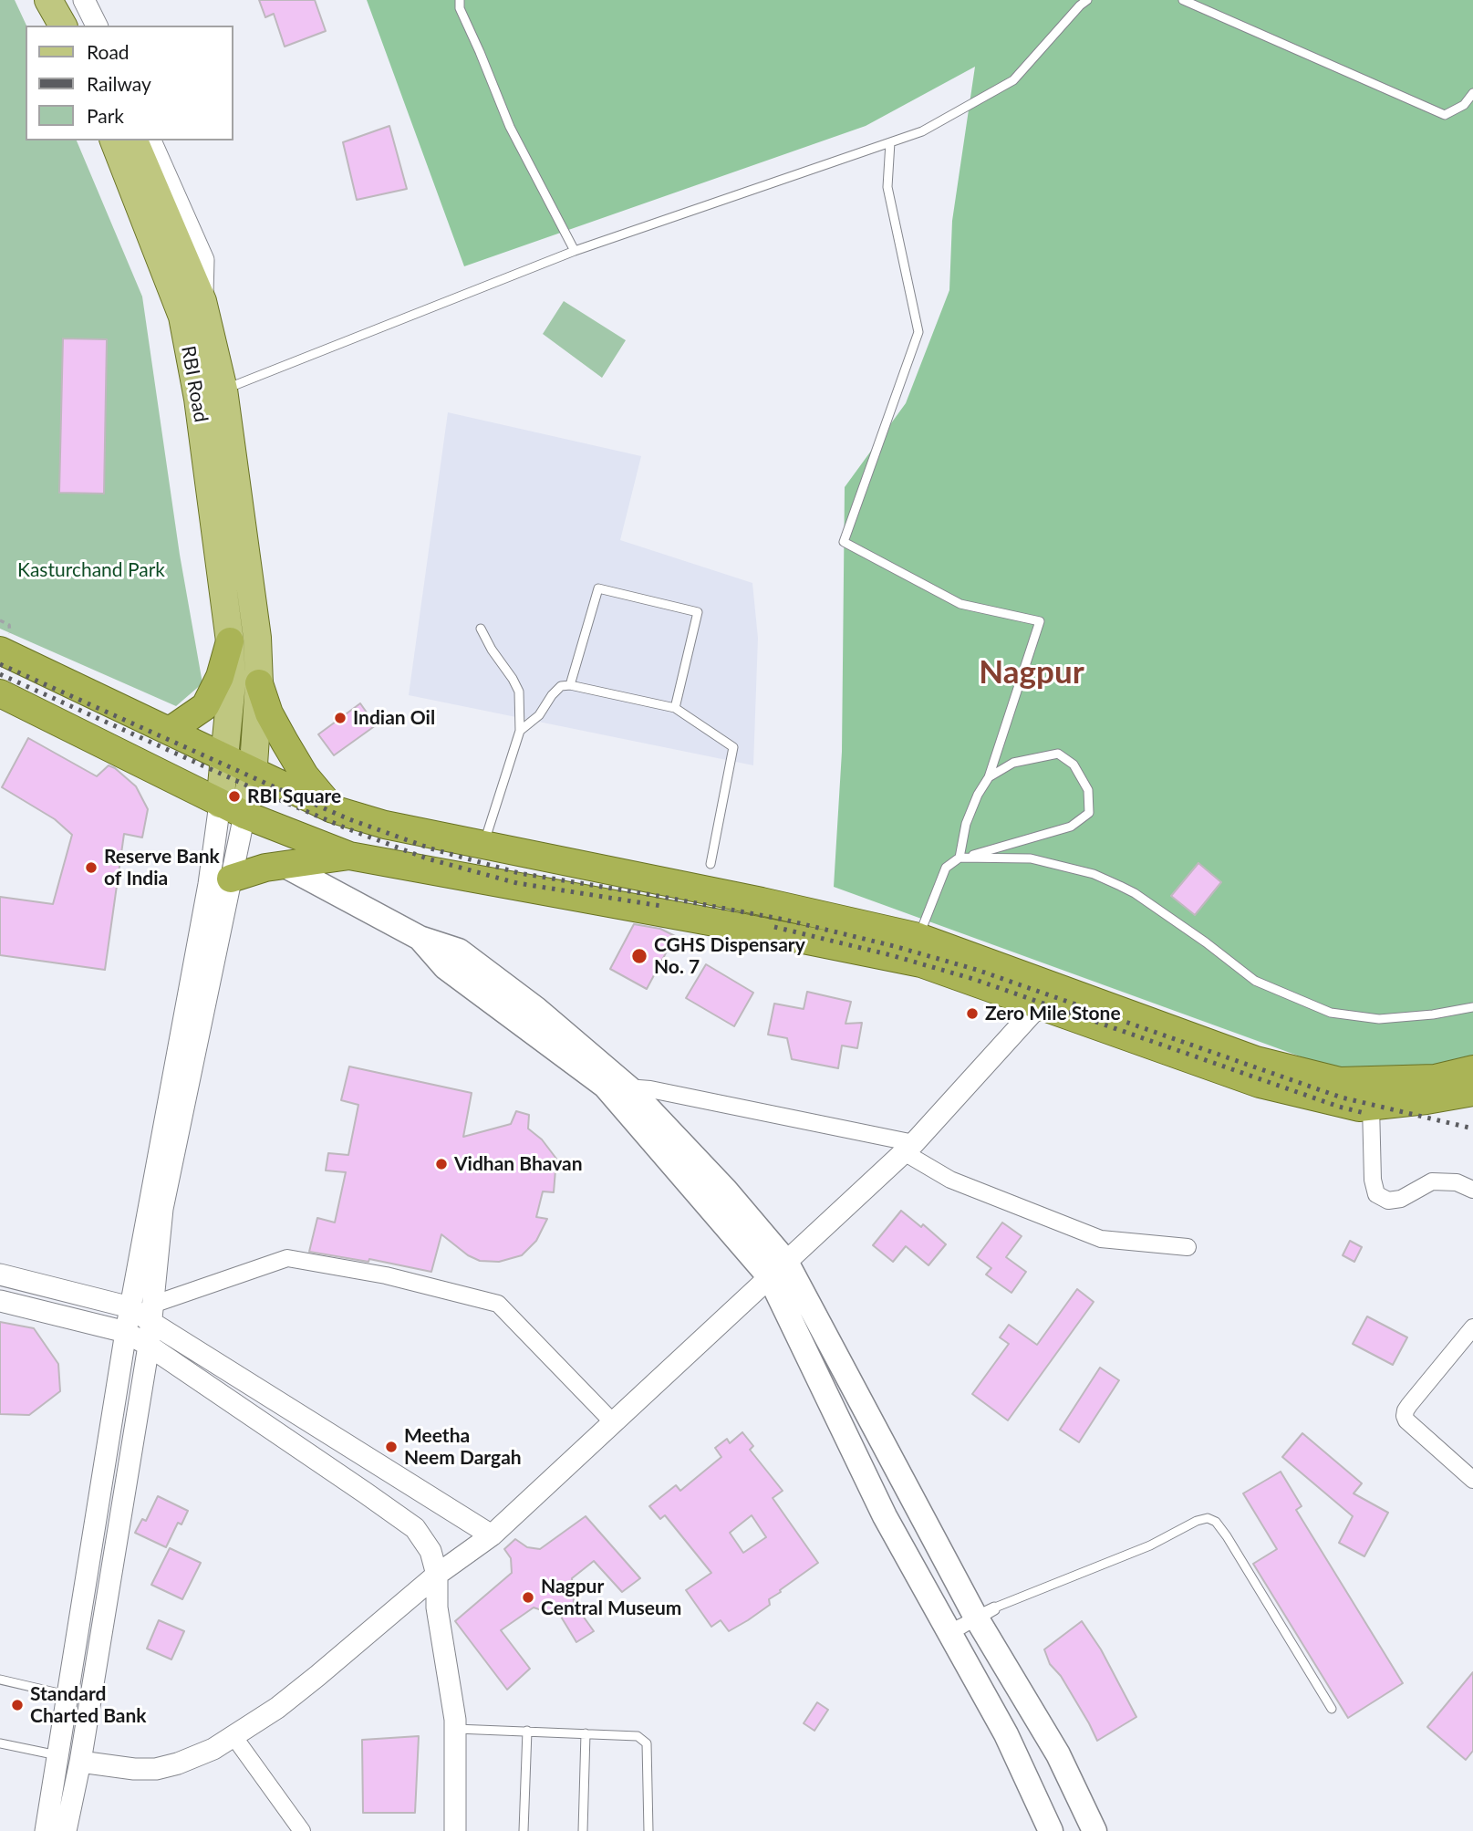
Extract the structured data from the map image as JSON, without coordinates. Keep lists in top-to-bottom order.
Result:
{
  "streets": {
    "main road": ["RBI Road"]
  },
  "districts": ["Nagpur"],
  "parks": ["Kasturchand Park"],
  "places": [
    "Indian Oil",
    "RBI Square",
    "Reserve Bank of India",
    "CGHS Dispensary No. 7",
    "Zero Mile Stone",
    "Vidhan Bhavan",
    "Meetha Neem Dargah",
    "Nagpur Central Museum",
    "Standard Charted Bank"
  ],
  "legend": ["Road", "Railway", "Park"]
}
